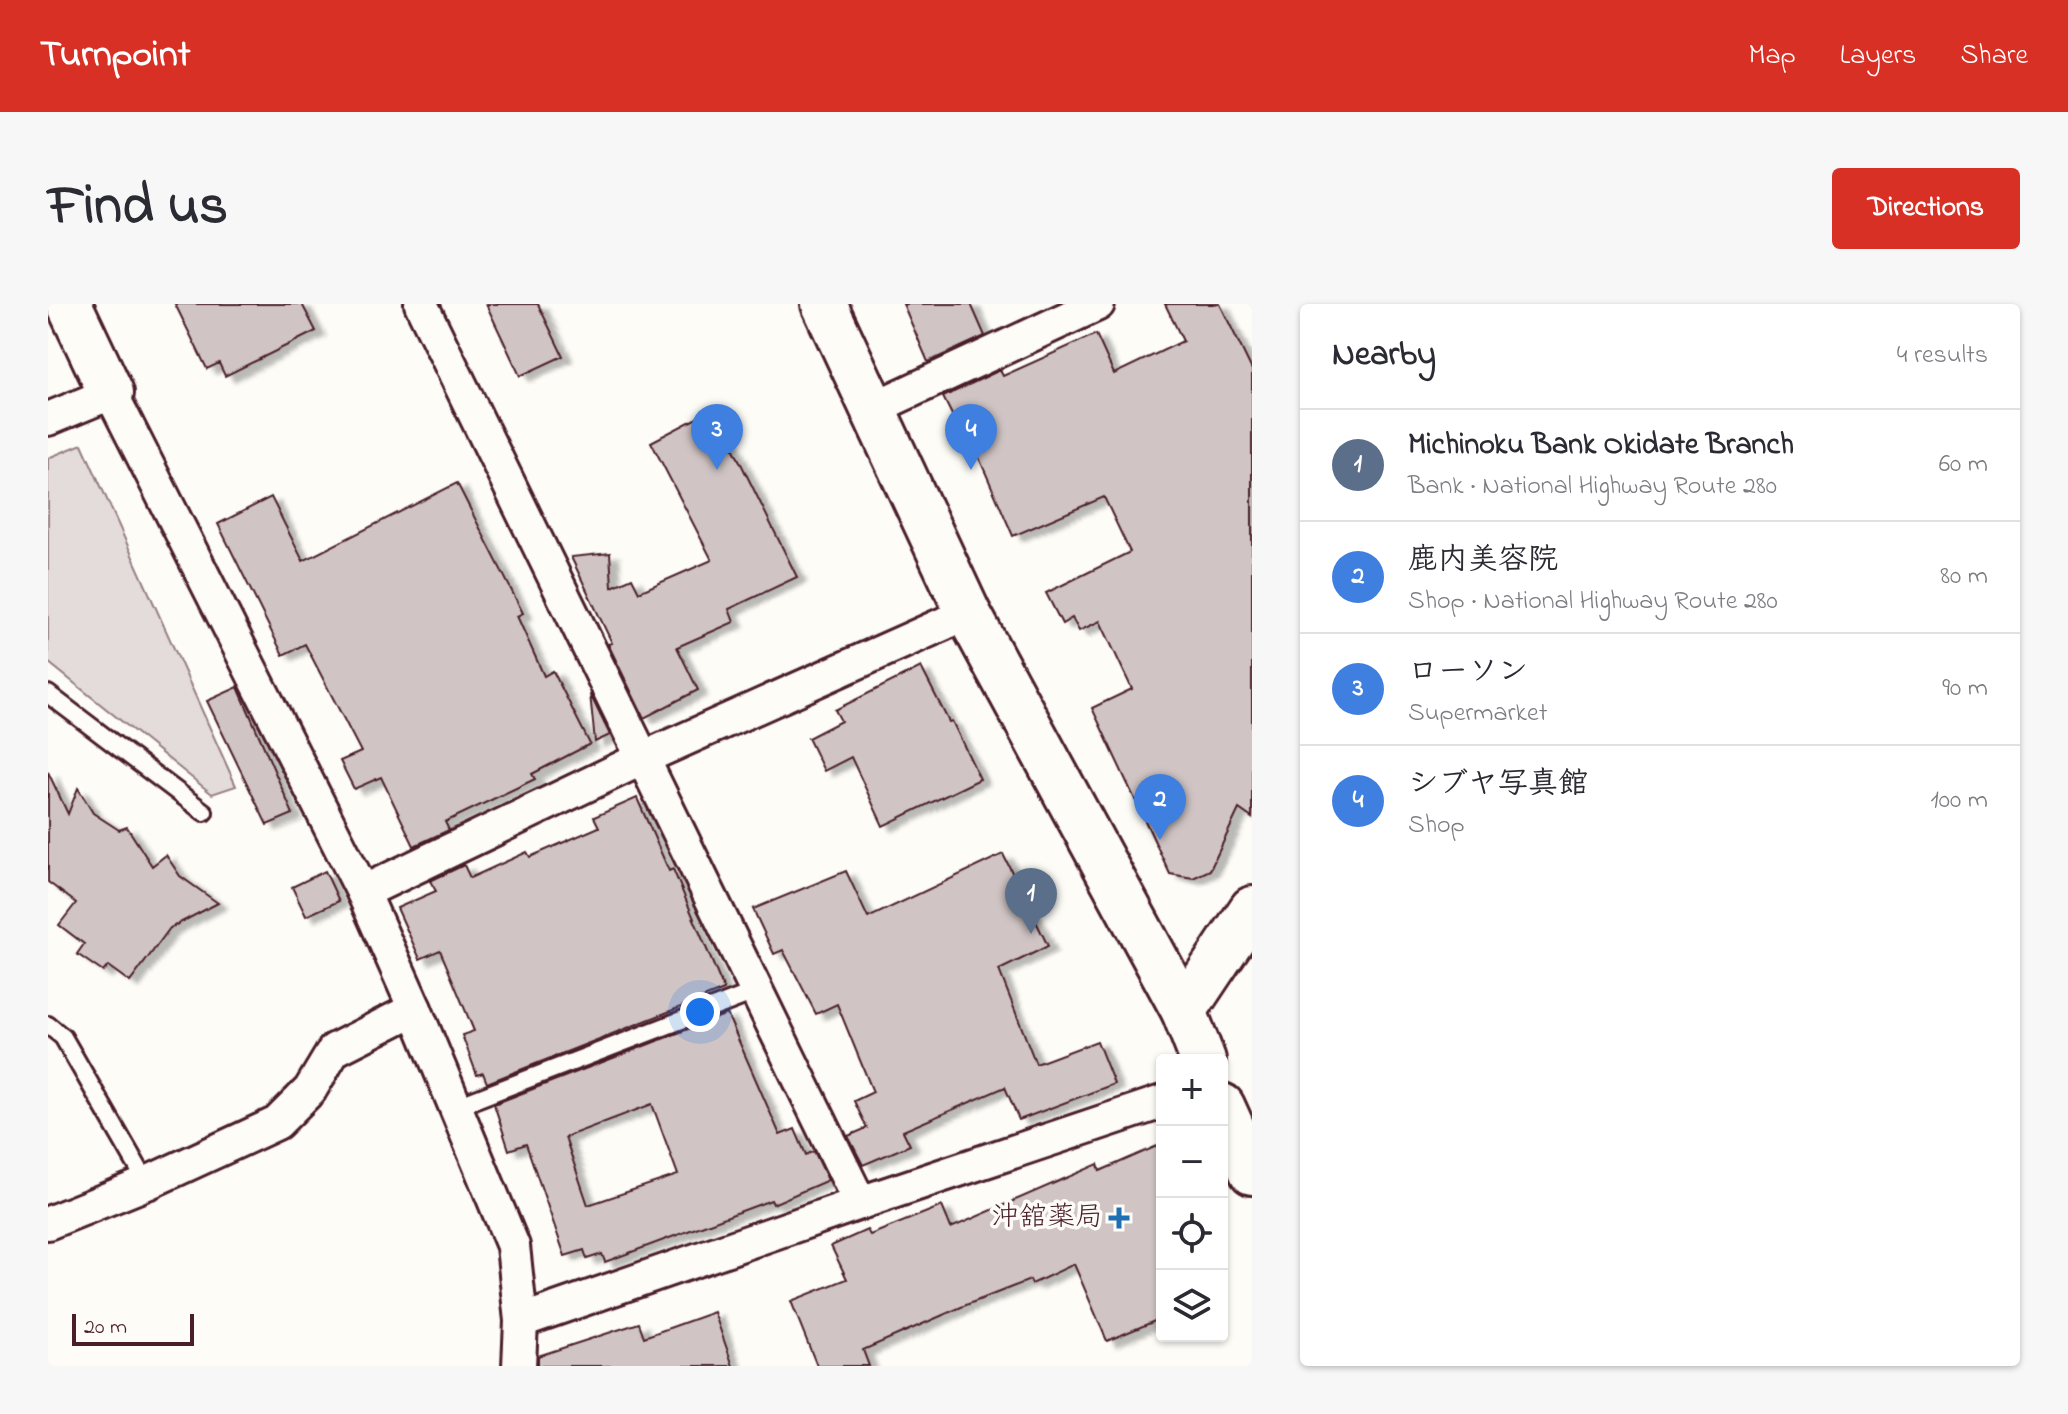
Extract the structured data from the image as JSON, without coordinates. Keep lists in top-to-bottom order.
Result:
{
  "places": {
    "health": ["沖舘薬局"]
  },
  "scale_bar": "20 m",
  "page": {
    "header": "Turnpoint",
    "nav": ["Map", "Layers", "Share"],
    "title": "Find us",
    "buttons": "Directions",
    "heading": ["Nearby", "4 results"],
    "pins": [
      "3",
      "4",
      "2",
      "1"
    ],
    "list": [
      {
        "mark": "1",
        "name": "Michinoku Bank Okidate Branch",
        "note": "Bank · National Highway Route 280",
        "value": "60 m"
      },
      {
        "mark": "2",
        "name": "鹿内美容院",
        "note": "Shop · National Highway Route 280",
        "value": "80 m"
      },
      {
        "mark": "3",
        "name": "ローソン",
        "note": "Supermarket",
        "value": "90 m"
      },
      {
        "mark": "4",
        "name": "シブヤ写真館",
        "note": "Shop",
        "value": "100 m"
      }
    ],
    "map_buttons": ["+", "−"],
    "scale": "20 m"
  }
}
